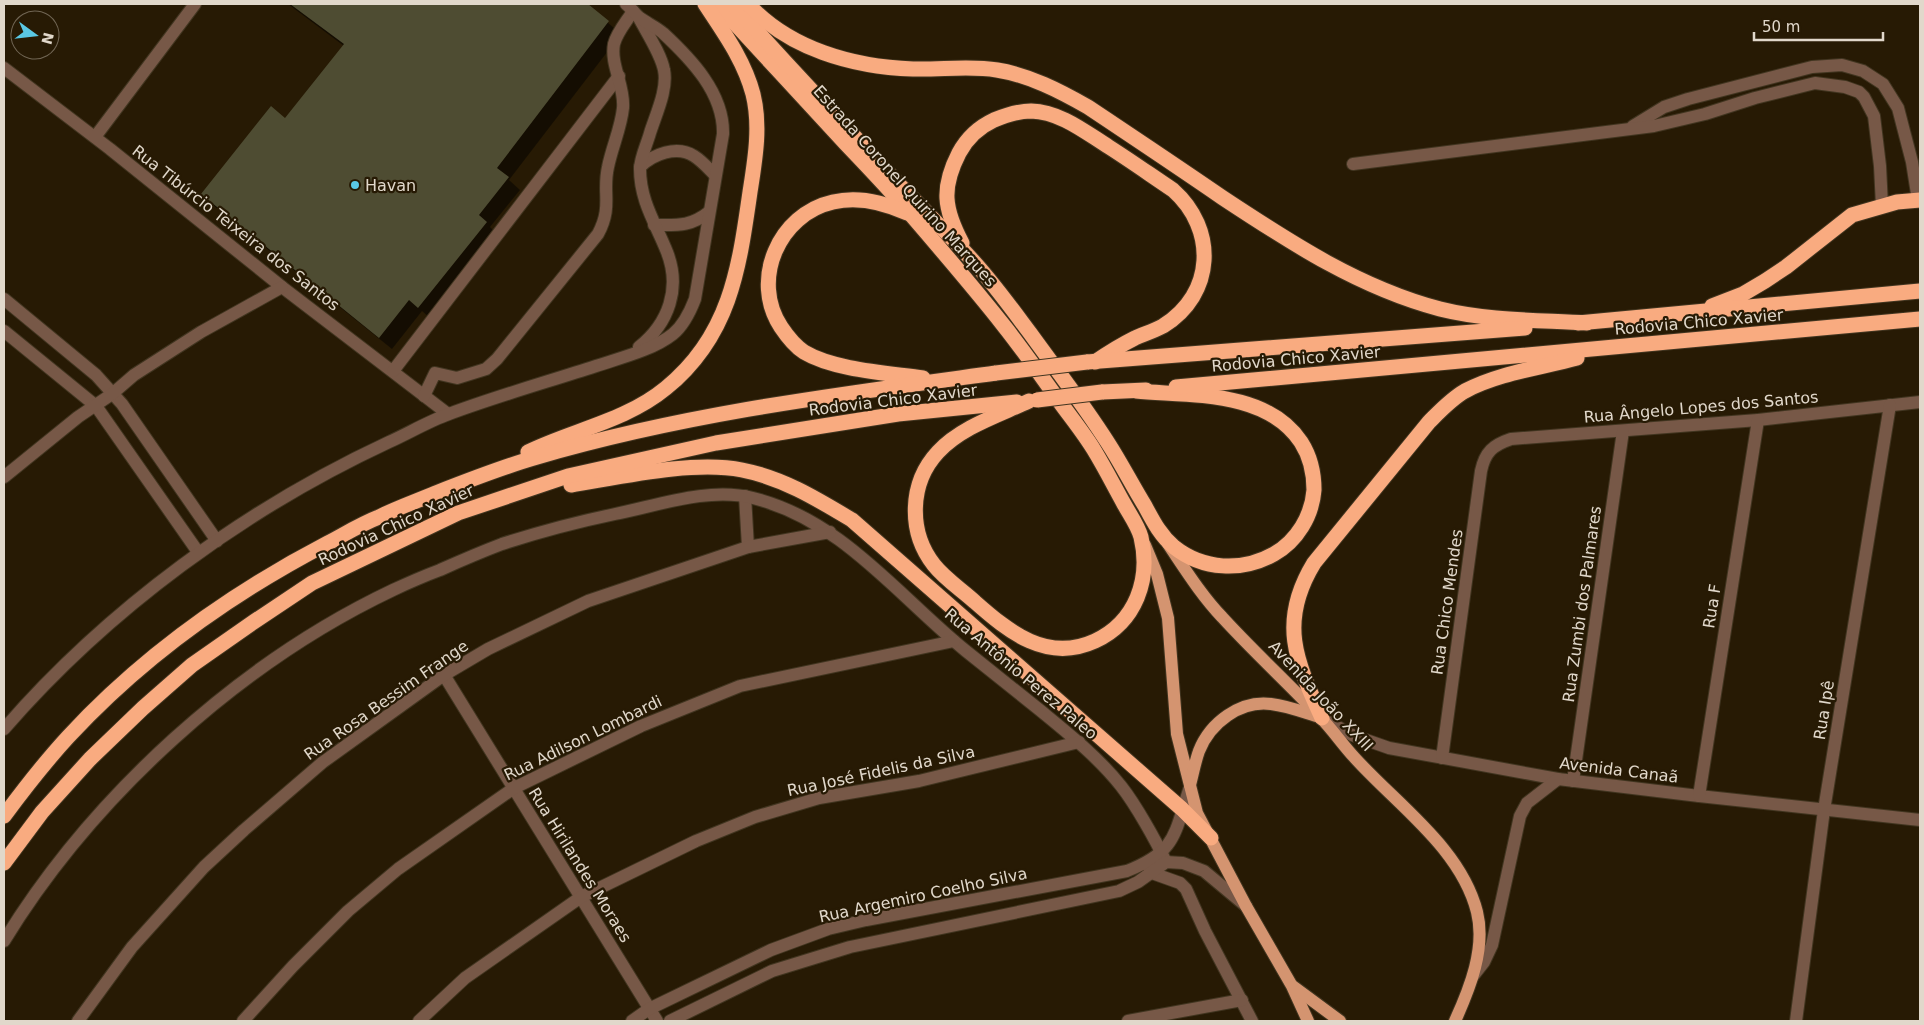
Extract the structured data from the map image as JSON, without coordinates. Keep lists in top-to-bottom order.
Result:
{
  "streets": {
    "highway": ["Estrada Coronel Quirino Marques", "Rodovia Chico Xavier", "Avenida João XXIII"],
    "street": [
      "Rua Tibúrcio Teixeira dos Santos",
      "Rua Ângelo Lopes dos Santos",
      "Rua Chico Mendes",
      "Rua Zumbi dos Palmares",
      "Rua F",
      "Rua Antônio Perez Paleo",
      "Rua Rosa Bessim Frange",
      "Rua Ipê",
      "Rua Adilson Lombardi",
      "Avenida Canaã",
      "Rua José Fidelis da Silva",
      "Rua Hirilandes Moraes",
      "Rua Argemiro Coelho Silva"
    ]
  },
  "crossings": [
    ["Estrada Coronel Quirino Marques", "Rodovia Chico Xavier"],
    ["Estrada Coronel Quirino Marques", "Avenida João XXIII"],
    ["Rua Ângelo Lopes dos Santos", "Rua Chico Mendes"],
    ["Rua Ângelo Lopes dos Santos", "Rua Zumbi dos Palmares"],
    ["Rua Ângelo Lopes dos Santos", "Rua F"],
    ["Rua Ângelo Lopes dos Santos", "Rua Ipê"],
    ["Rua Chico Mendes", "Avenida Canaã"],
    ["Rua Zumbi dos Palmares", "Avenida Canaã"],
    ["Rua F", "Avenida Canaã"],
    ["Rua Antônio Perez Paleo", "Rua Rosa Bessim Frange"],
    ["Rua Antônio Perez Paleo", "Rua Adilson Lombardi"],
    ["Rua Antônio Perez Paleo", "Rua José Fidelis da Silva"],
    ["Rua Antônio Perez Paleo", "Rua Argemiro Coelho Silva"],
    ["Avenida João XXIII", "Avenida Canaã"],
    ["Rua Rosa Bessim Frange", "Rua Hirilandes Moraes"],
    ["Rua Ipê", "Avenida Canaã"],
    ["Rua Adilson Lombardi", "Rua Hirilandes Moraes"],
    ["Rua José Fidelis da Silva", "Rua Hirilandes Moraes"],
    ["Rua Hirilandes Moraes", "Rua Argemiro Coelho Silva"]
  ],
  "places": ["Havan"],
  "scale_bar": "50 m",
  "north": "right"
}
